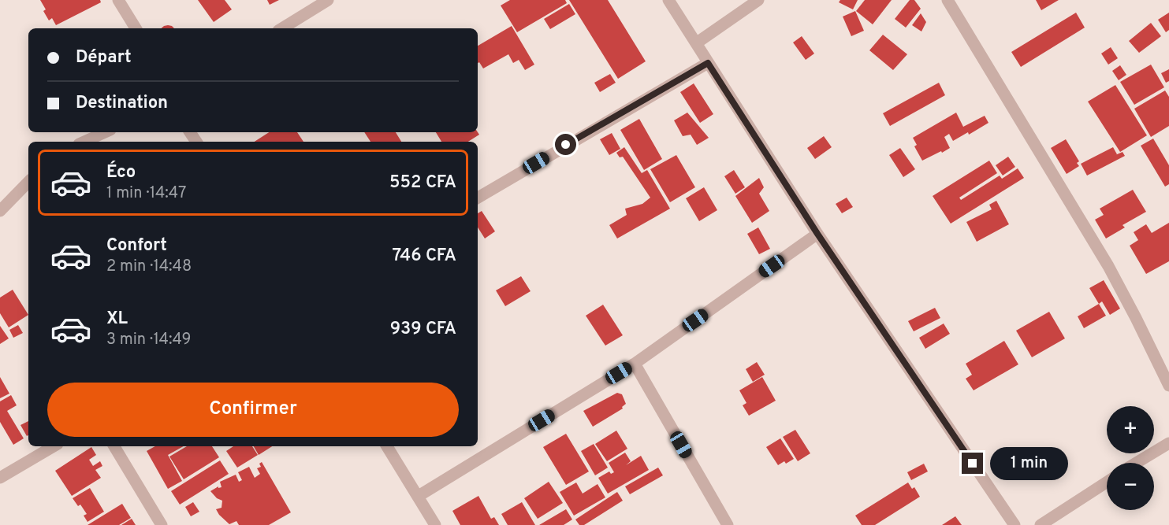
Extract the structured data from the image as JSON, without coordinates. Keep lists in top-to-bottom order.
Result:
{
  "page": {
    "banner": ["Départ", "Destination"],
    "list": [
      {
        "name": "Éco",
        "note": "1 min · 14:47",
        "value": "552 CFA"
      },
      {
        "name": "Confort",
        "note": "2 min · 14:48",
        "value": "746 CFA"
      },
      {
        "name": "XL",
        "note": "3 min · 14:49",
        "value": "939 CFA"
      }
    ],
    "buttons": "Confirmer",
    "map_buttons": ["+", "−"],
    "bubble": "1 min"
  }
}
